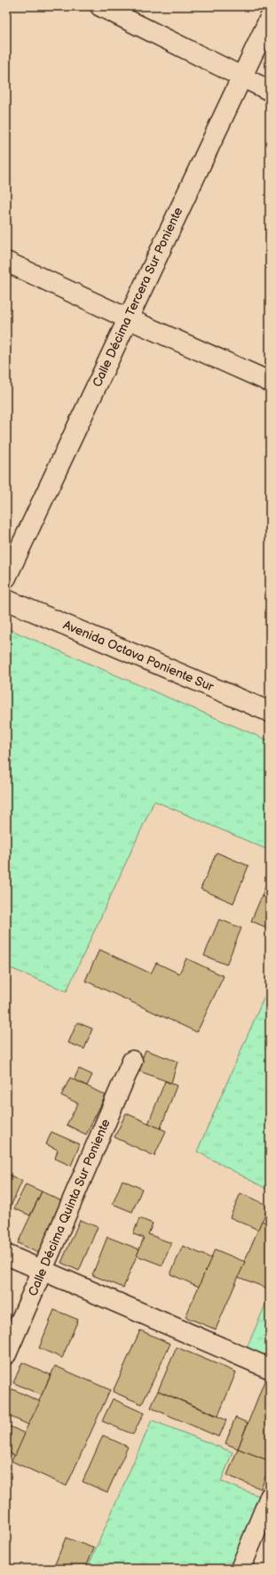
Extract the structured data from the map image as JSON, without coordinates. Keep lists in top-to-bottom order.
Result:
{
  "streets": {
    "street": ["Calle Décima Tercera Sur Poniente", "Avenida Octava Poniente Sur", "Calle Décima Quinta Sur Poniente"]
  }
}
